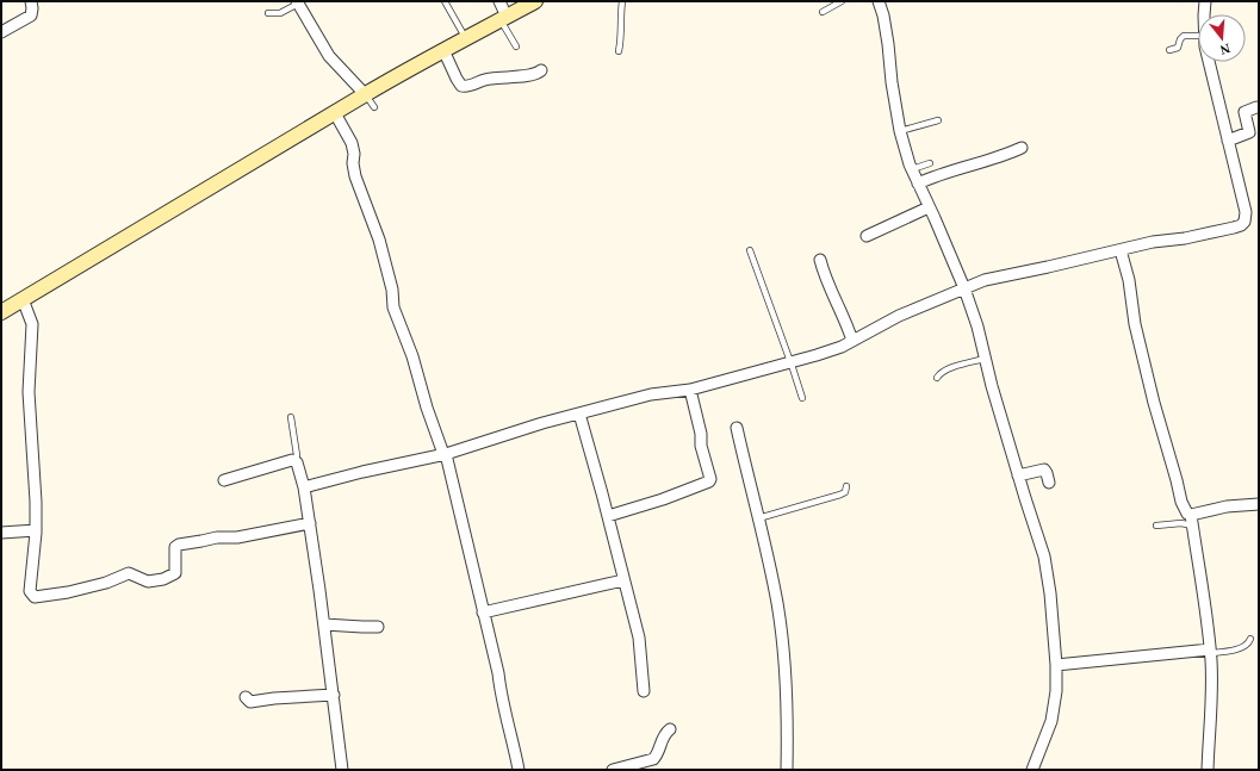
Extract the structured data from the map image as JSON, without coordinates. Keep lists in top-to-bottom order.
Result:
{
  "north": "bottom"
}
